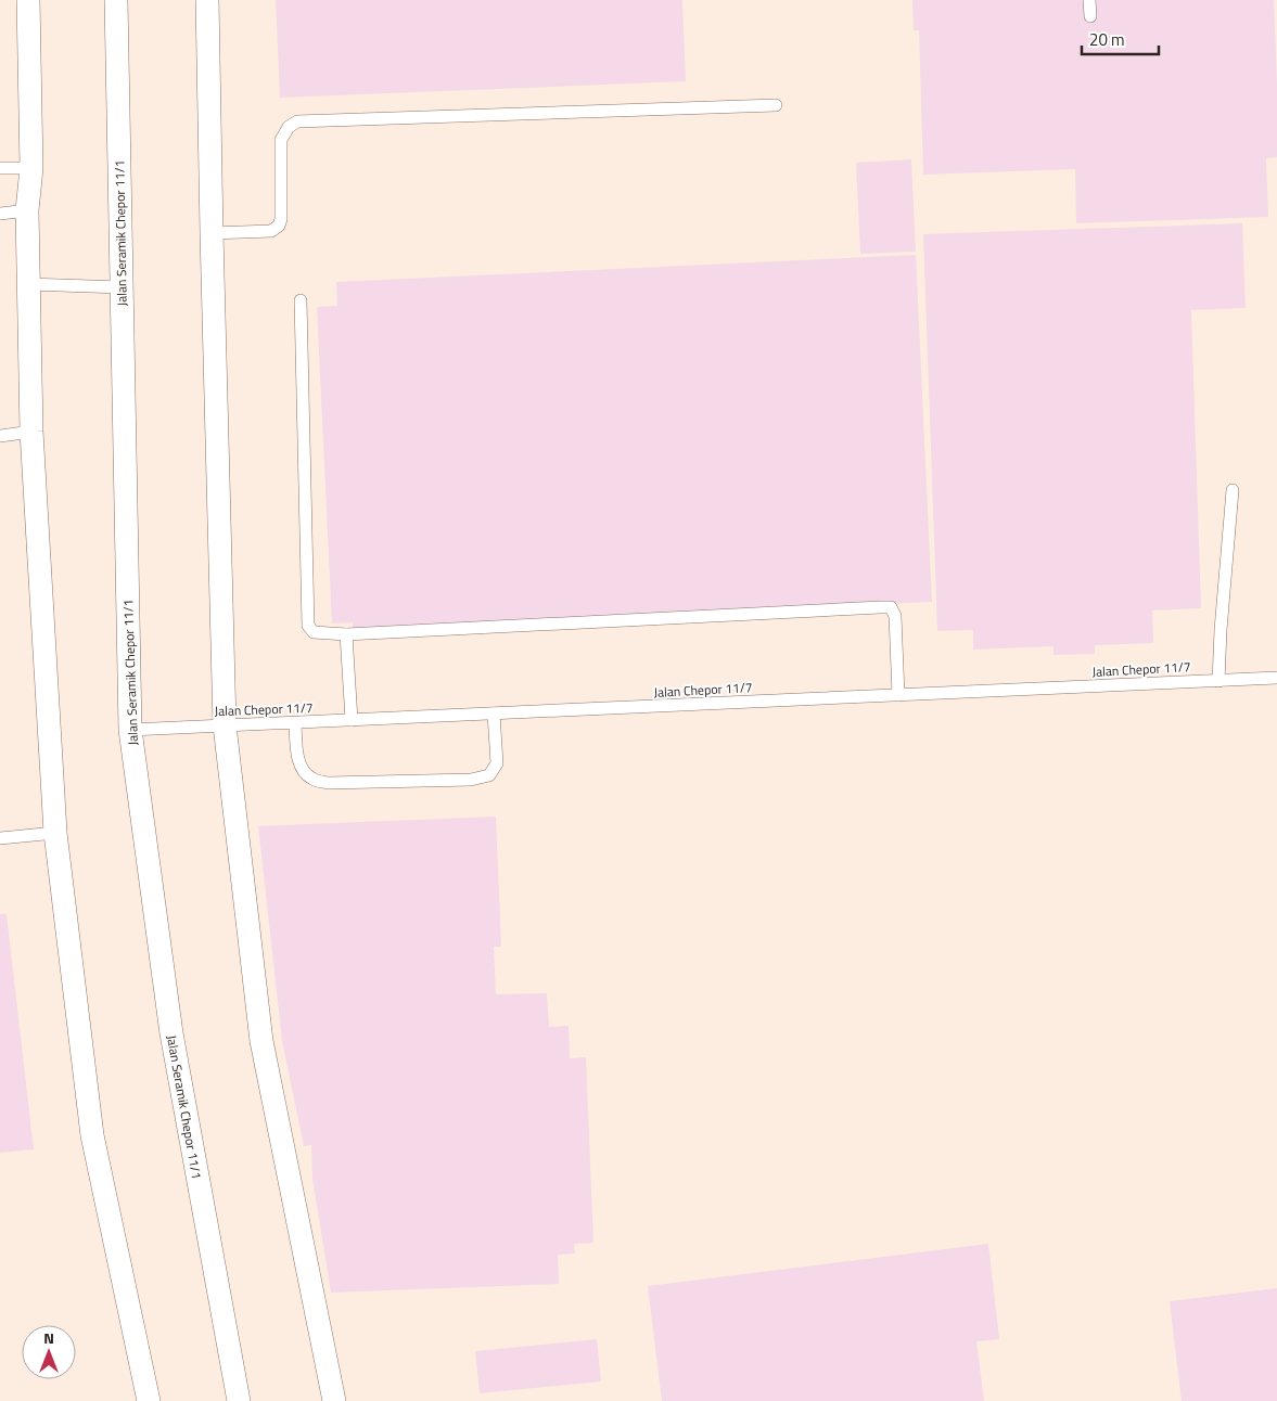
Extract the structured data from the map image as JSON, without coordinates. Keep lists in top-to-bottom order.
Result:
{
  "streets": {
    "street": ["Jalan Seramik Chepor 11/1"],
    "lane": ["Jalan Chepor 11/7"]
  },
  "crossings": [
    ["Jalan Seramik Chepor 11/1", "Jalan Chepor 11/7"]
  ],
  "scale_bar": "20 m",
  "north": "top"
}
